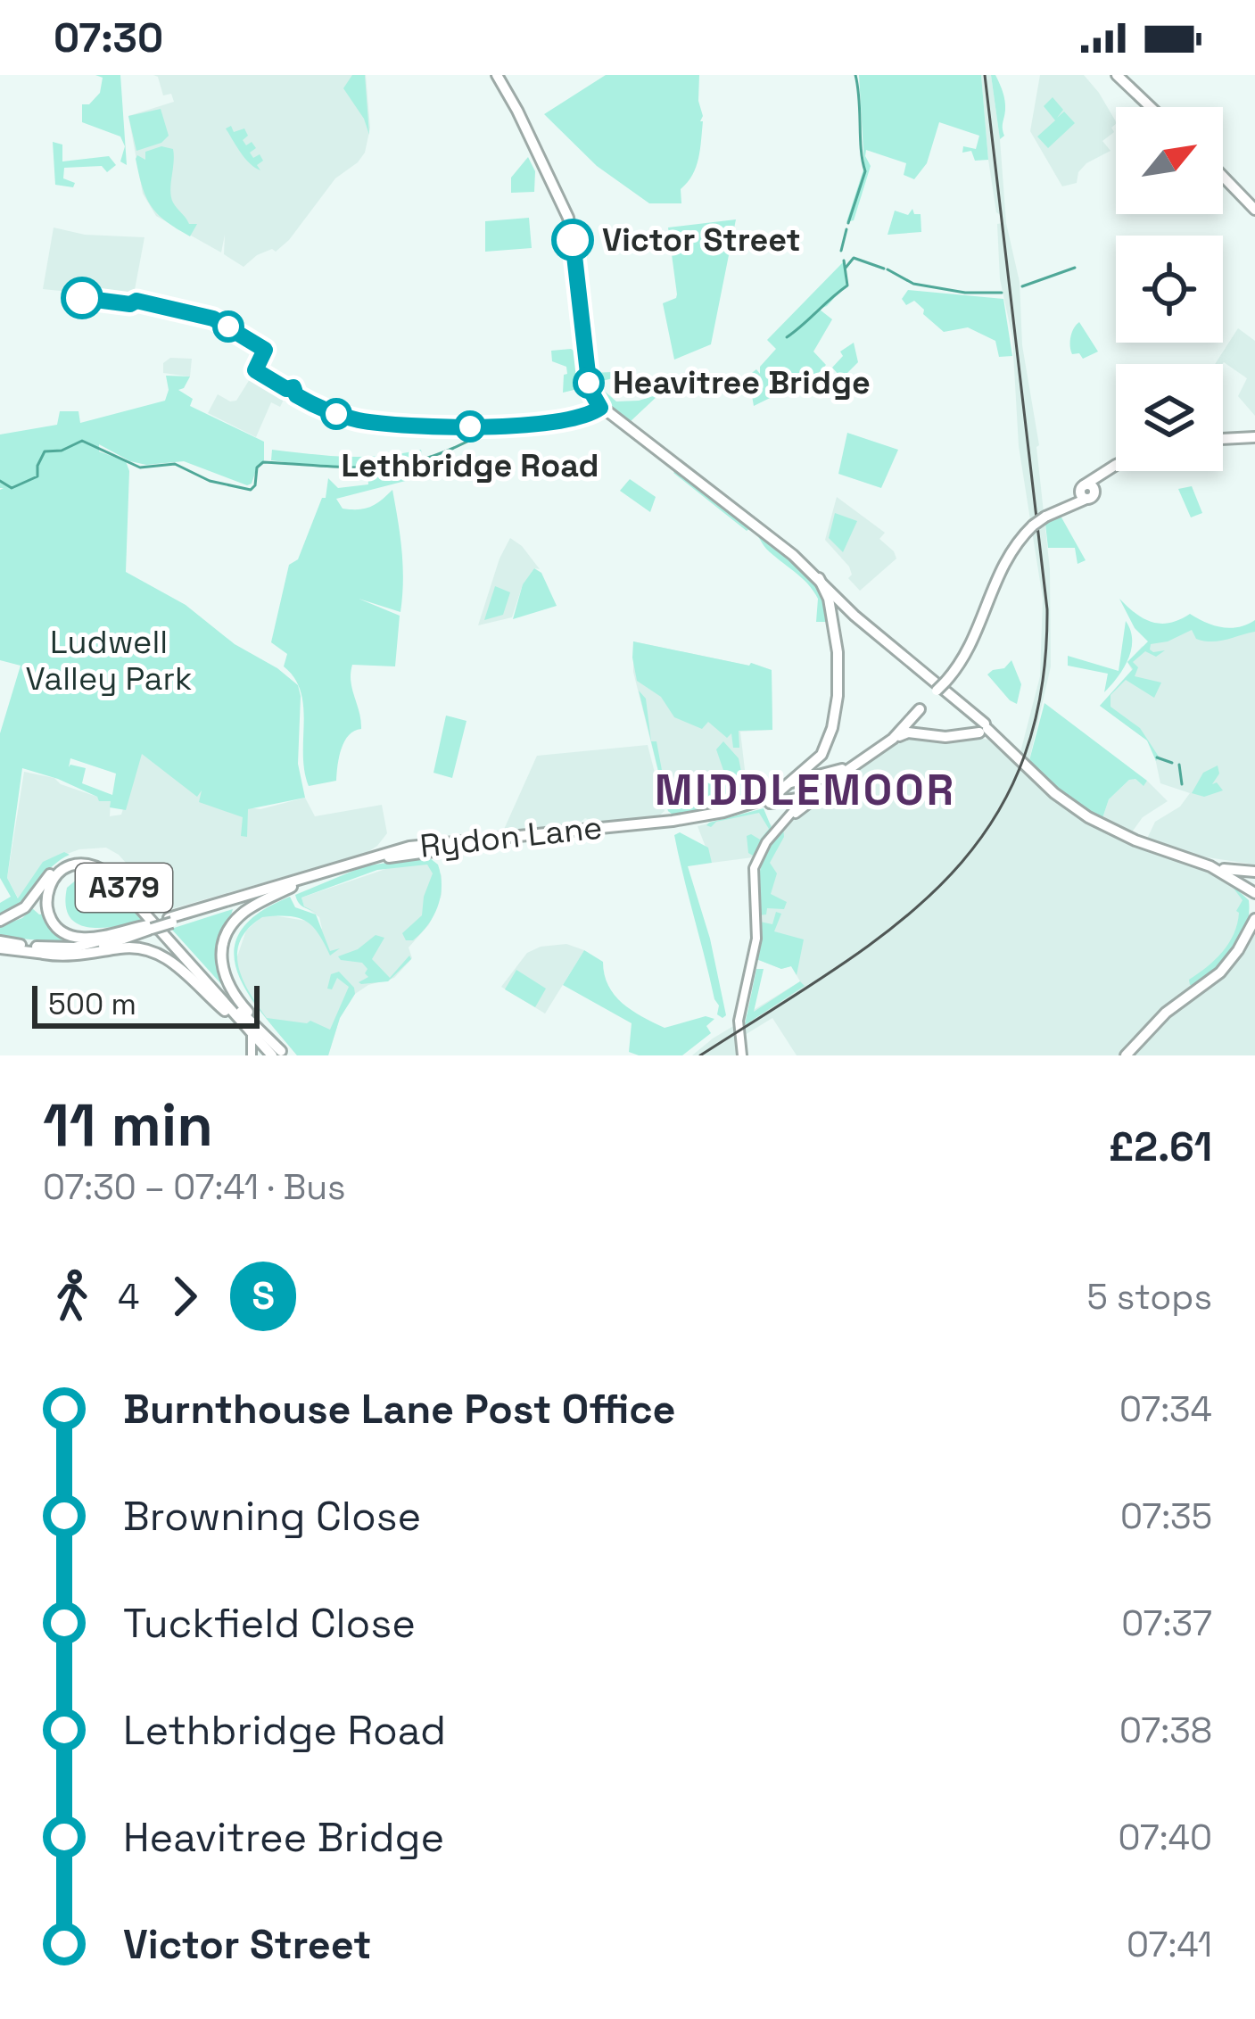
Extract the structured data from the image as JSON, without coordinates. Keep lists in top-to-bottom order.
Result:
{
  "streets": {
    "main road": ["Rydon Lane", "A379"]
  },
  "crossings": [
    ["Rydon Lane", "A379"]
  ],
  "districts": ["MIDDLEMOOR"],
  "parks": ["Ludwell Valley Park"],
  "places": ["Victor Street", "Heavitree Bridge", "Lethbridge Road"],
  "lines": ["bus line S"],
  "scale_bar": "500 m",
  "north": "top right",
  "page": {
    "status": "07:30",
    "scale": "500 m",
    "heading": ["11 min", "07:30 – 07:41 · Bus", "£2.61"],
    "legs": ["4", "S", "5 stops"],
    "list": [
      {
        "name": "Burnthouse Lane Post Office",
        "value": "07:34"
      },
      {
        "name": "Browning Close",
        "value": "07:35"
      },
      {
        "name": "Tuckfield Close",
        "value": "07:37"
      },
      {
        "name": "Lethbridge Road",
        "value": "07:38"
      },
      {
        "name": "Heavitree Bridge",
        "value": "07:40"
      },
      {
        "name": "Victor Street",
        "value": "07:41"
      }
    ]
  }
}
